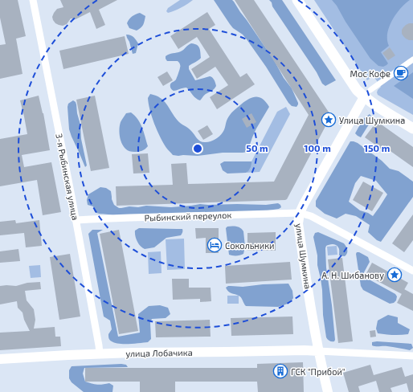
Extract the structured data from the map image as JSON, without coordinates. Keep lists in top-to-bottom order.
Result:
{
  "streets": {
    "street": [
      "3-я Рыбинская улица",
      "Рыбинский переулок",
      "улица Шумкина",
      "улица Лобачика"
    ]
  },
  "crossings": [
    ["3-я Рыбинская улица", "Рыбинский переулок"],
    ["3-я Рыбинская улица", "улица Лобачика"],
    ["Рыбинский переулок", "улица Шумкина"],
    ["улица Шумкина", "улица Лобачика"]
  ],
  "places": {
    "cafe": ["Мос Кофе"],
    "place": ["Улица Шумкина", "А. Н. Шибанову"],
    "hotel": ["Сокольники"],
    "building": ["ГСК \"Прибой\""]
  },
  "rings": ["50 m", "100 m", "150 m"]
}
